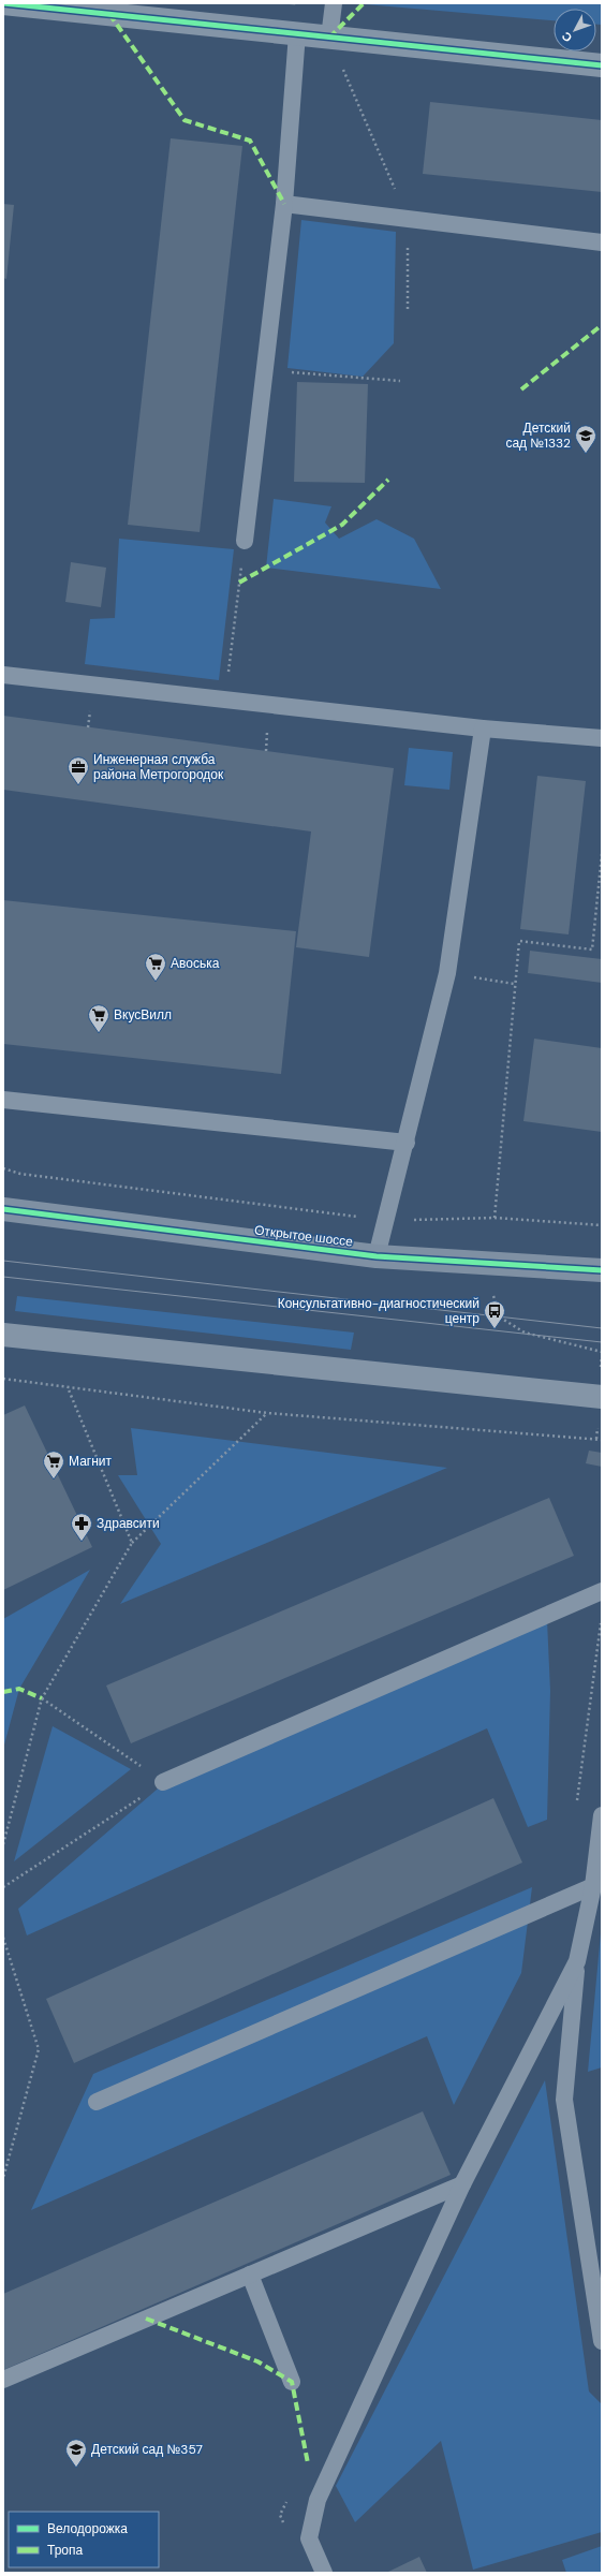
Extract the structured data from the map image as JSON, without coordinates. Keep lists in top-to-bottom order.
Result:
{
  "streets": {
    "street": ["Открытое шоссе"]
  },
  "places": {
    "school or university": ["Детский сад №1332", "Детский сад №357"],
    "office": ["Инженерная служба района Метрогородок"],
    "supermarket": ["Авоська", "ВкусВилл", "Магнит"],
    "bus stop": ["Консультативно-диагностический центр"],
    "pharmacy": ["Здравсити"]
  },
  "legend": ["Велодорожка", "Тропа"],
  "north": "bottom left"
}
